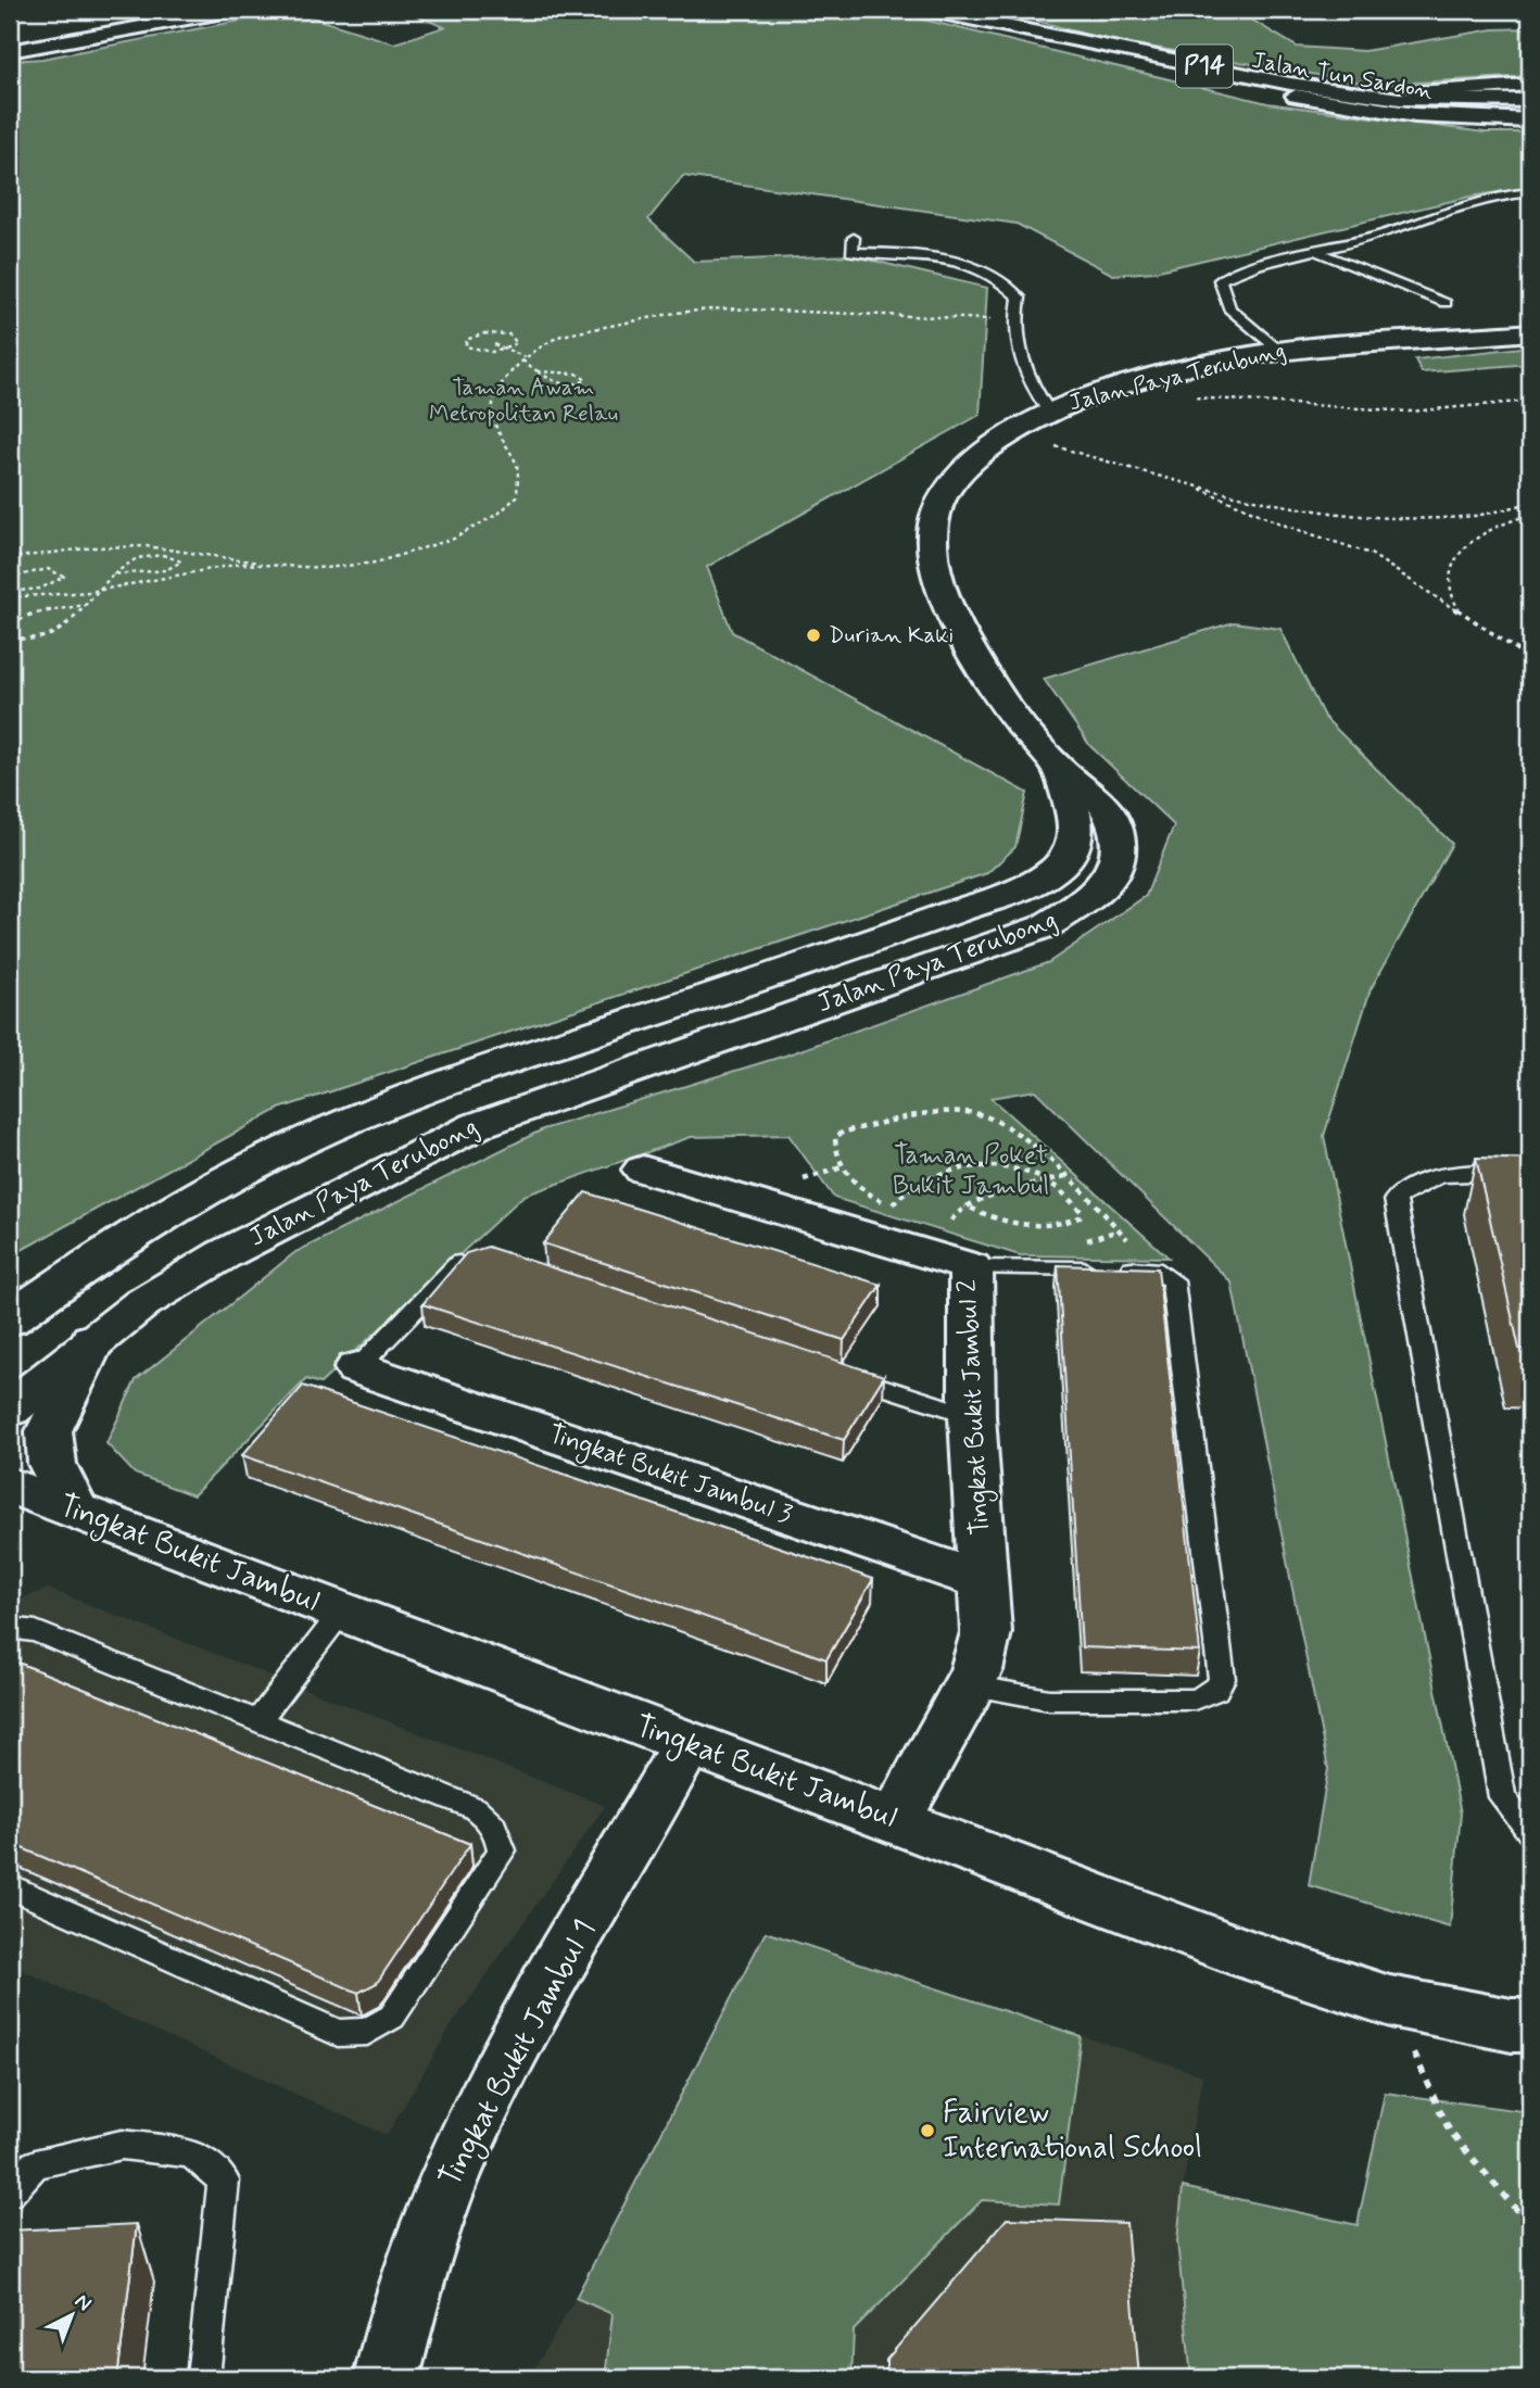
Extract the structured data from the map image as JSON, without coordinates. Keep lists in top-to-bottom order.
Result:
{
  "streets": {
    "main road": [
      "P14",
      "Jalan Tun Sardon",
      "Jalan Paya Terubung",
      "Jalan Paya Terubong",
      "Tingkat Bukit Jambul 2",
      "Tingkat Bukit Jambul 3",
      "Tingkat Bukit Jambul",
      "Tingkat Bukit Jambul 1"
    ]
  },
  "crossings": [
    ["Jalan Paya Terubung", "Jalan Paya Terubong"],
    ["Tingkat Bukit Jambul 2", "Tingkat Bukit Jambul 3"],
    ["Tingkat Bukit Jambul 2", "Tingkat Bukit Jambul"],
    ["Tingkat Bukit Jambul", "Tingkat Bukit Jambul 1"]
  ],
  "parks": ["Taman Awam Metropolitan Relau", "Taman Poket Bukit Jambul"],
  "places": ["Durian Kaki", "Fairview International School"],
  "north": "top right"
}
